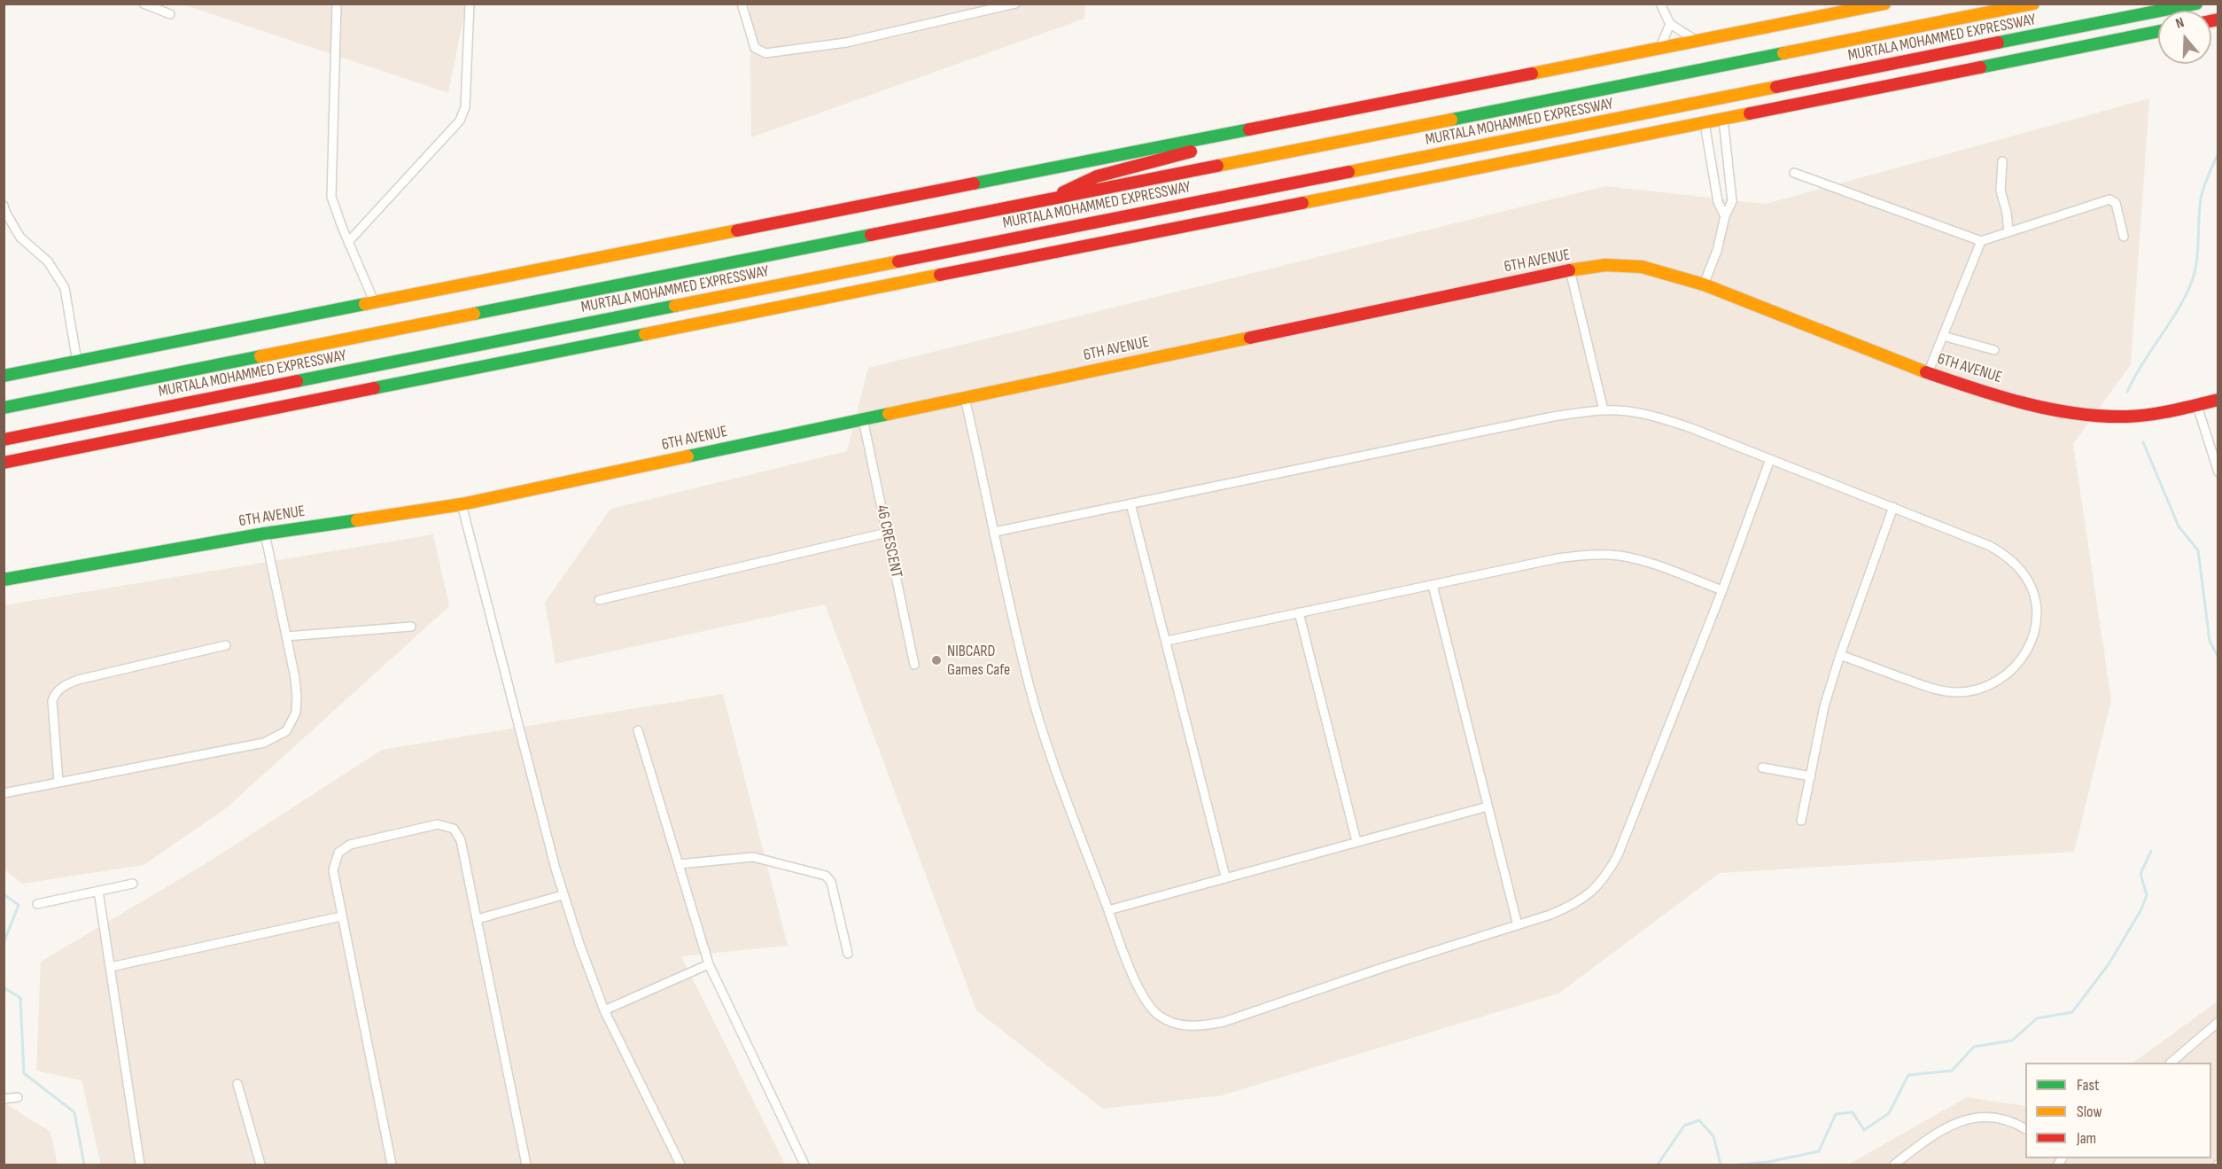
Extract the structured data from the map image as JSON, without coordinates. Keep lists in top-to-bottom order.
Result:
{
  "streets": {
    "main road": ["MURTALA MOHAMMED EXPRESSWAY", "6TH AVENUE"],
    "street": ["46 CRESCENT"]
  },
  "crossings": [
    ["6TH AVENUE", "46 CRESCENT"]
  ],
  "places": ["NIBCARD Games Cafe"],
  "legend": ["Fast", "Slow", "Jam"],
  "north": "top"
}
